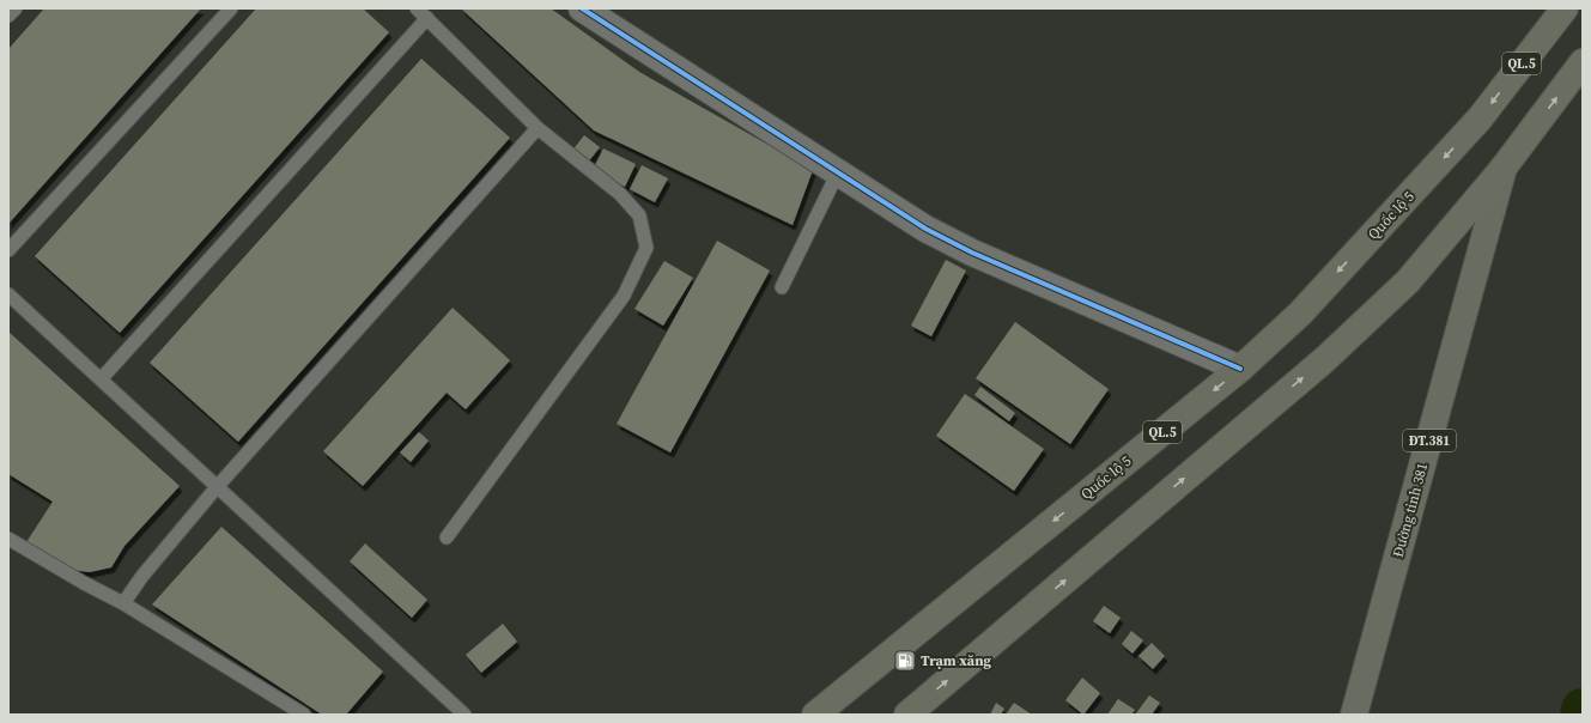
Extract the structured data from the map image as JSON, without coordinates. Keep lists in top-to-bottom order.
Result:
{
  "streets": {
    "highway": ["QL.5", "Quốc lộ 5"],
    "main road": ["ĐT.381", "Đường tỉnh 381"]
  },
  "places": {
    "fuel station": ["Trạm xăng"]
  }
}
